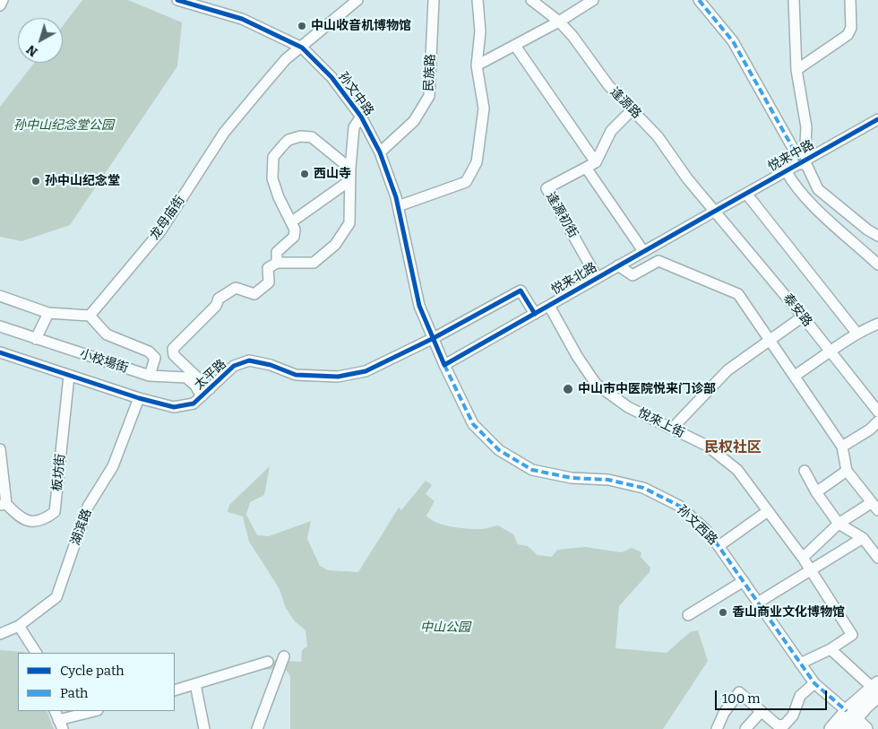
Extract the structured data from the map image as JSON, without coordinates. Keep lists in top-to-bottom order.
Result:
{
  "streets": {
    "main road": ["孙文西路"],
    "street": [
      "民族路",
      "孙文中路",
      "逢源路",
      "悦来中路",
      "逢源初街",
      "龙母庙街",
      "悦来北路",
      "泰安路",
      "小校場街",
      "太平路",
      "悅來上街",
      "板坊街",
      "湖滨路"
    ]
  },
  "crossings": [
    ["民族路", "孙文中路"],
    ["孙文中路", "龙母庙街"],
    ["孙文中路", "悦来北路"],
    ["孙文中路", "太平路"],
    ["孙文中路", "孙文西路"],
    ["逢源路", "悦来中路"],
    ["逢源路", "悦来北路"],
    ["逢源路", "泰安路"],
    ["悦来中路", "悦来北路"],
    ["悦来中路", "泰安路"],
    ["逢源初街", "悦来北路"],
    ["悦来北路", "泰安路"],
    ["悦来北路", "太平路"],
    ["悦来北路", "悅來上街"],
    ["悦来北路", "孙文西路"],
    ["小校場街", "太平路"],
    ["太平路", "板坊街"],
    ["太平路", "湖滨路"]
  ],
  "districts": ["民权社区"],
  "parks": ["孙中山纪念堂公园", "中山公园"],
  "places": [
    "中山收音机博物馆",
    "西山寺",
    "孙中山纪念堂",
    "中山市中医院悦来门诊部",
    "香山商业文化博物馆"
  ],
  "legend": ["Cycle path", "Path"],
  "scale_bar": "100 m",
  "north": "bottom left"
}
